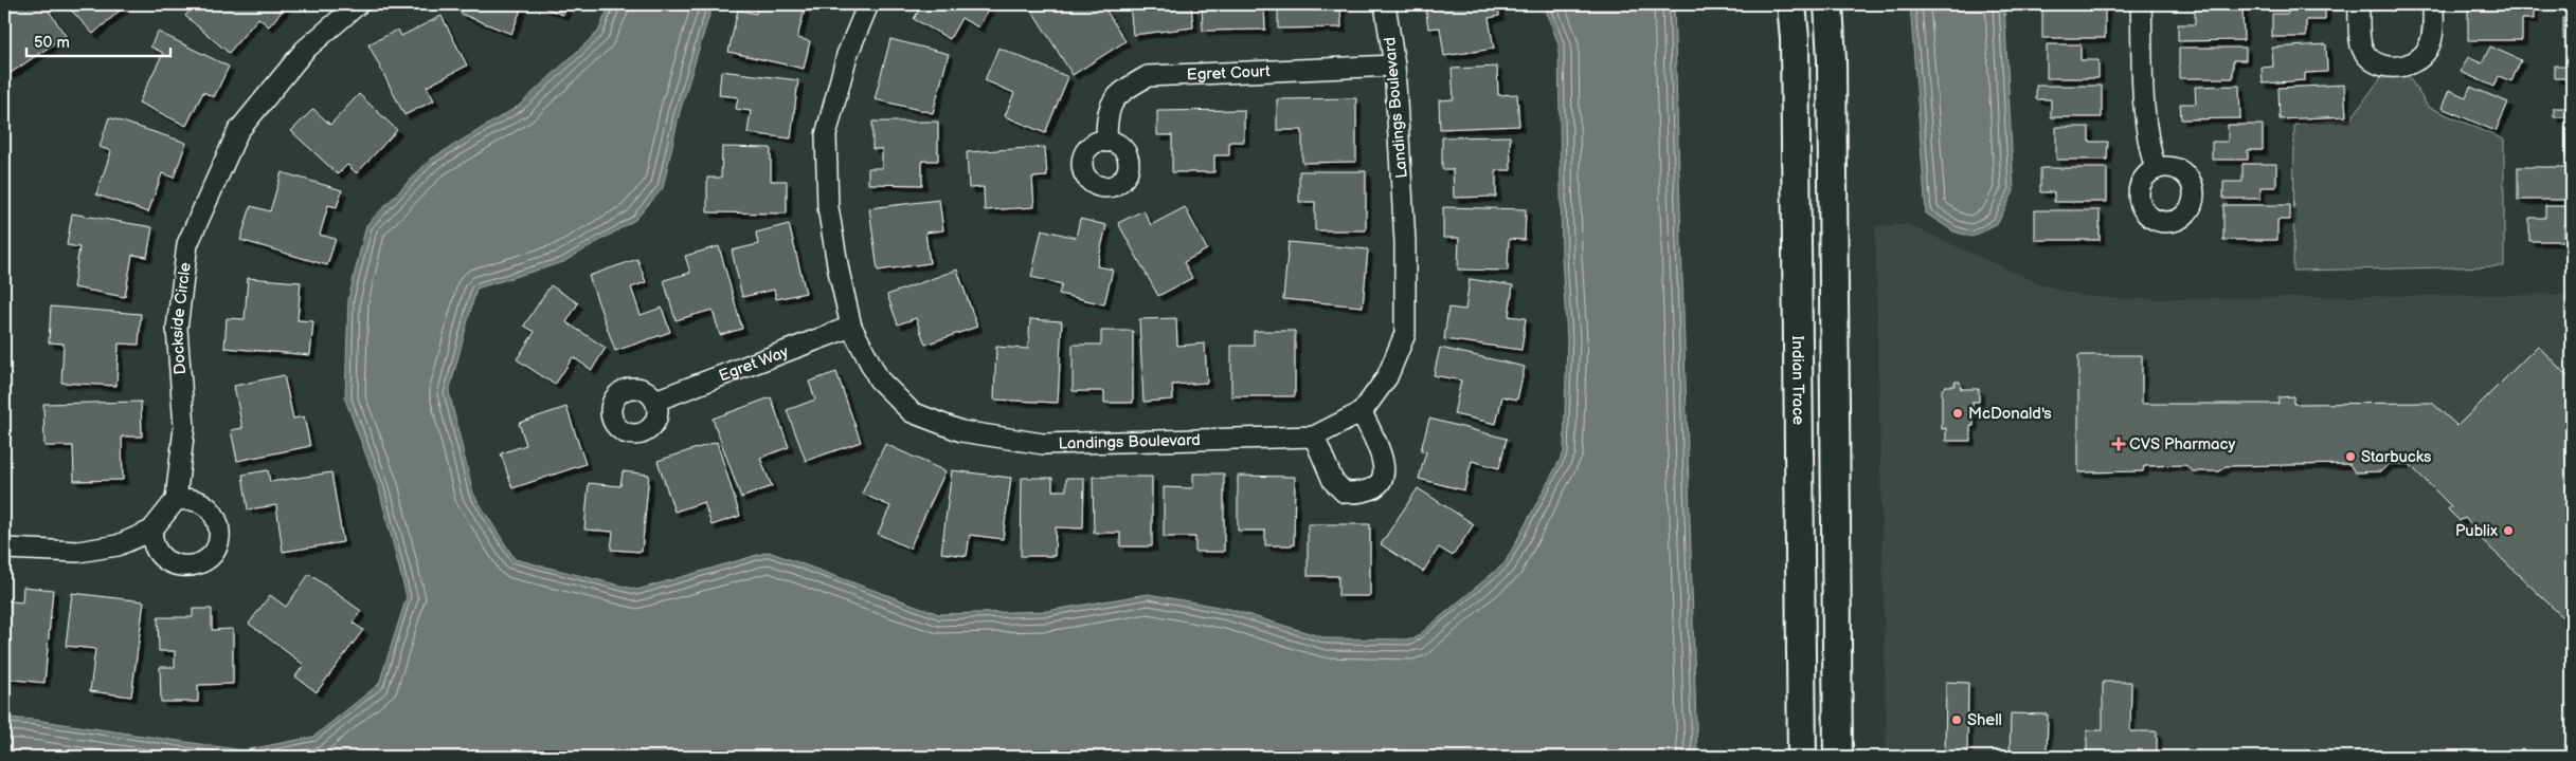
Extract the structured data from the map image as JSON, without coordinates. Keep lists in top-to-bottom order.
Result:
{
  "streets": {
    "main road": ["Indian Trace"],
    "street": [
      "Egret Court",
      "Landings Boulevard",
      "Dockside Circle",
      "Egret Way"
    ]
  },
  "crossings": [
    ["Egret Court", "Landings Boulevard"],
    ["Landings Boulevard", "Egret Way"]
  ],
  "places": {
    "other": [
      "McDonald's",
      "Starbucks",
      "Publix",
      "Shell"
    ],
    "health": ["CVS Pharmacy"]
  },
  "scale_bar": "50 m"
}
